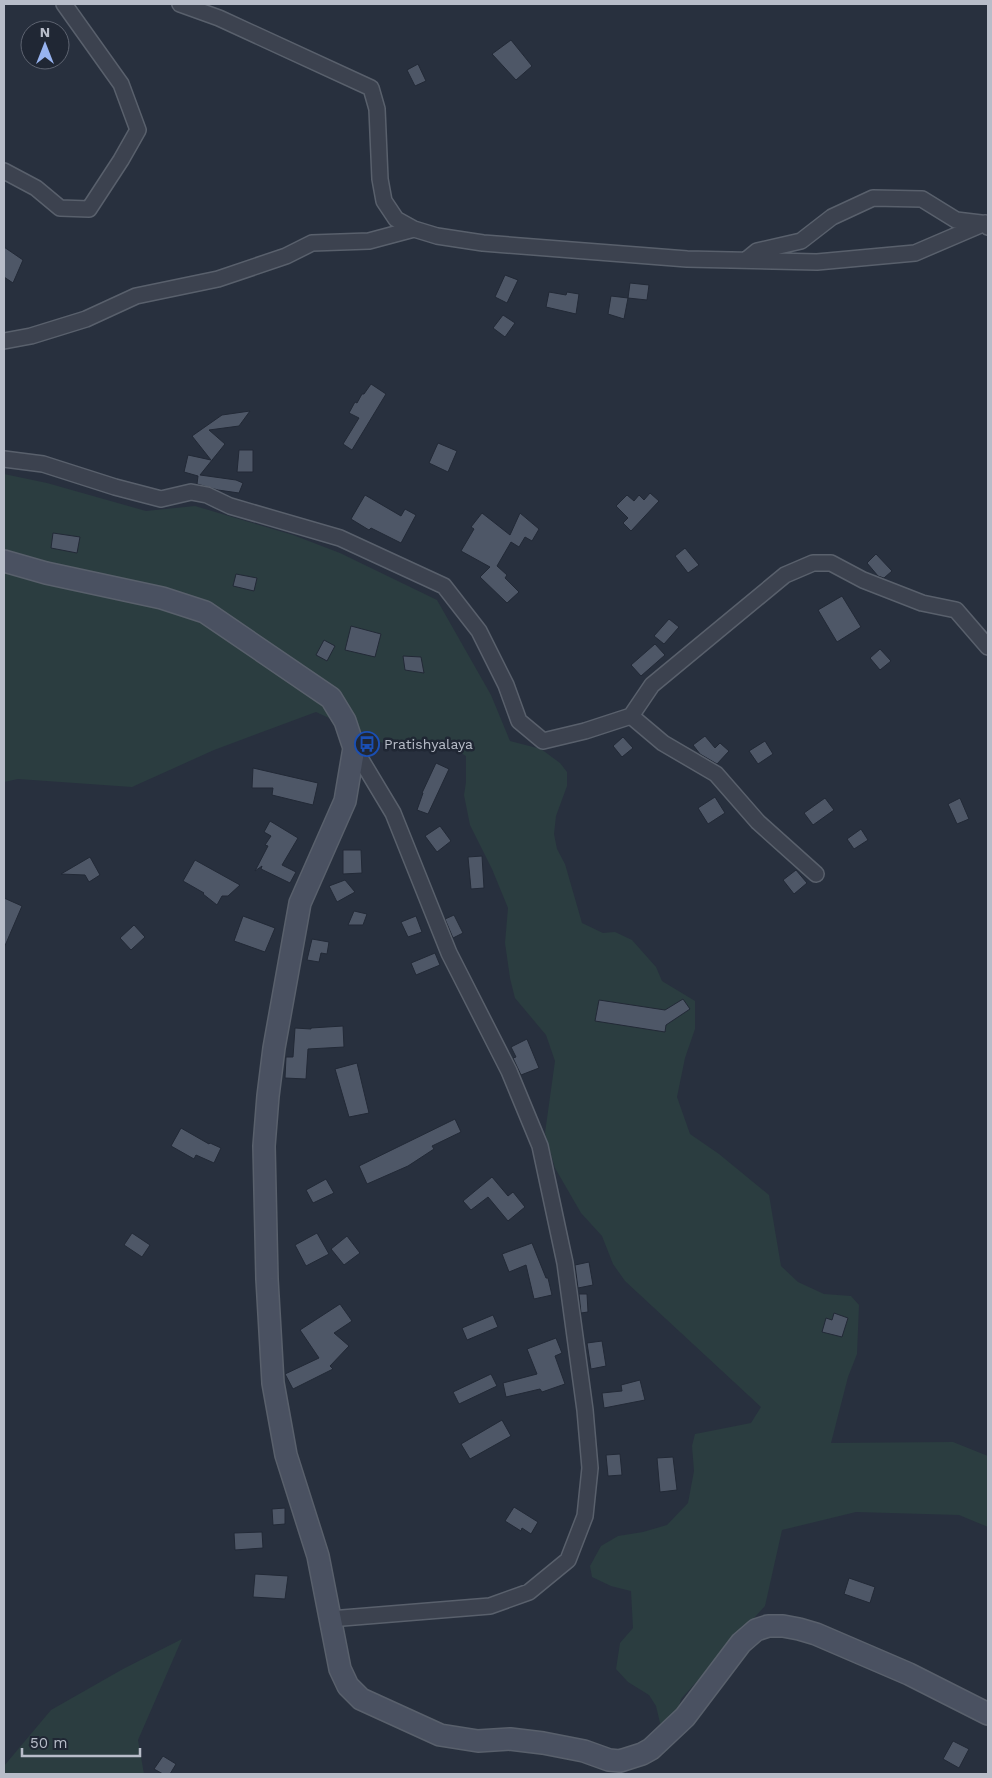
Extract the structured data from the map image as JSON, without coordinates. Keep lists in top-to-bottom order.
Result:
{
  "places": {
    "bus stop": ["Pratishyalaya"]
  },
  "scale_bar": "50 m",
  "north": "top"
}
